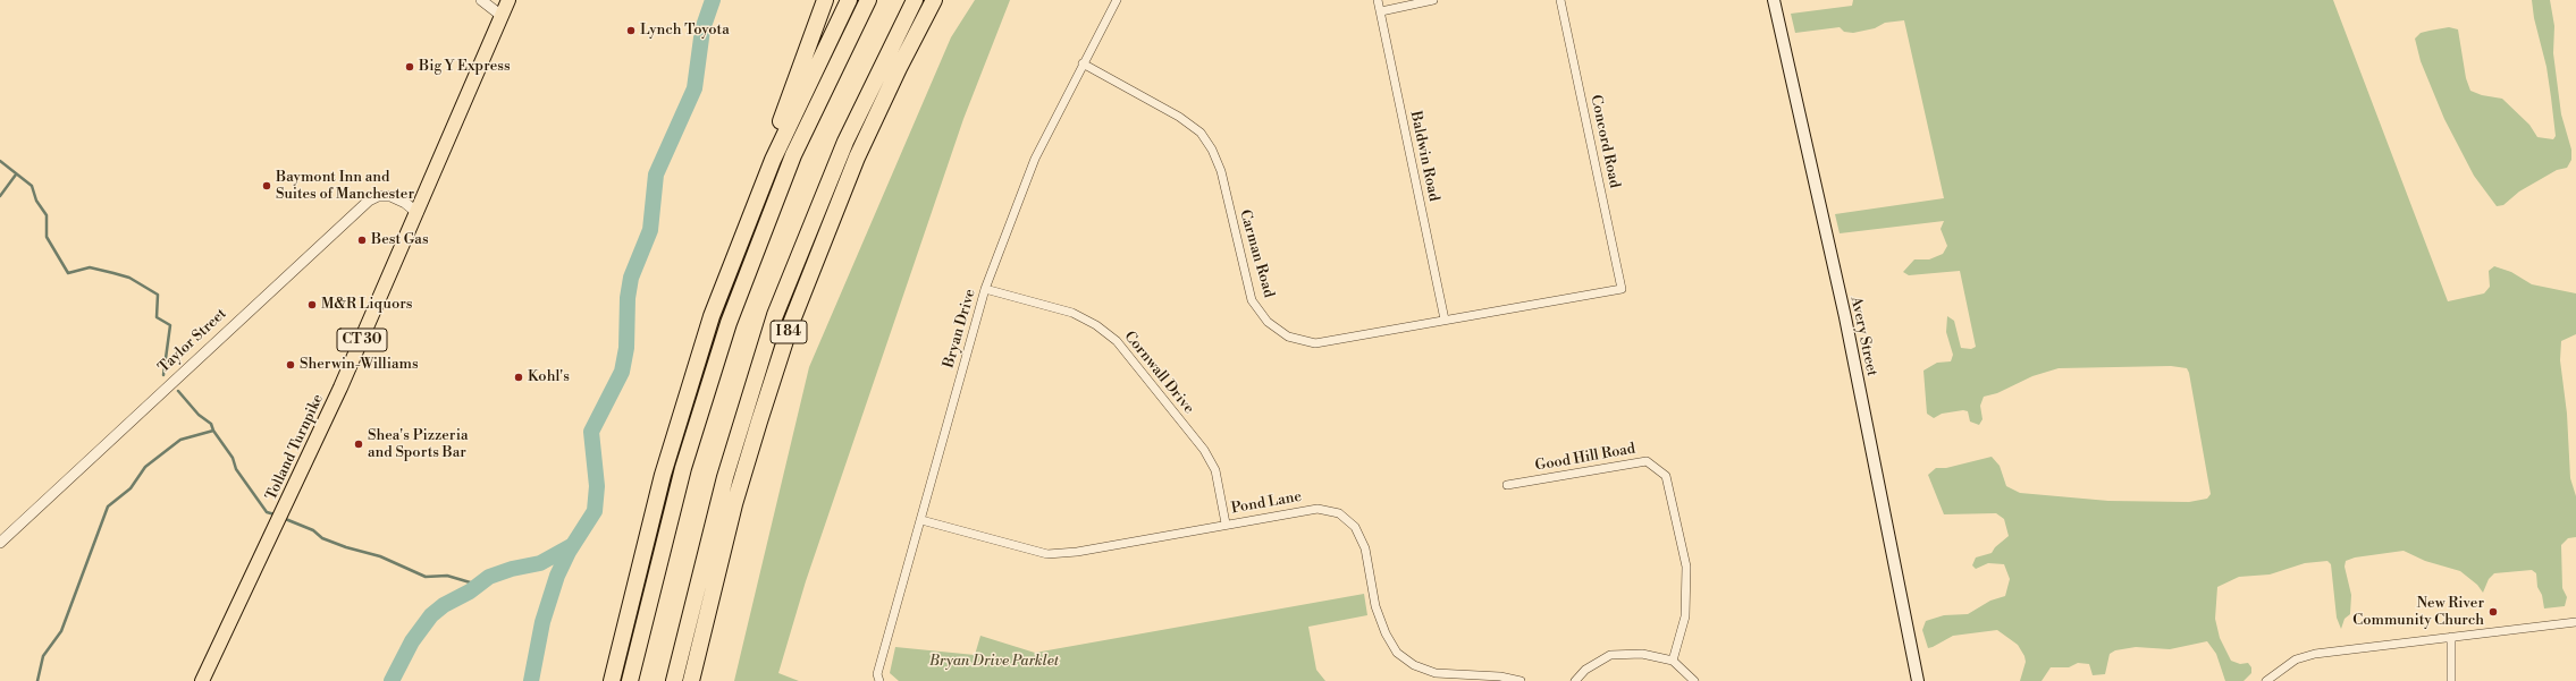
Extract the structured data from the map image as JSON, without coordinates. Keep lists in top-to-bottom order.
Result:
{
  "streets": {
    "highway": ["I 84"],
    "main road": ["Avery Street", "CT 30", "Tolland Turnpike"],
    "street": [
      "Concord Road",
      "Baldwin Road",
      "Carman Road",
      "Bryan Drive",
      "Taylor Street",
      "Cornwall Drive",
      "Good Hill Road",
      "Pond Lane"
    ]
  },
  "crossings": [
    ["Concord Road", "Carman Road"],
    ["Baldwin Road", "Carman Road"],
    ["Carman Road", "Bryan Drive"],
    ["Bryan Drive", "Cornwall Drive"],
    ["Bryan Drive", "Pond Lane"],
    ["Taylor Street", "Tolland Turnpike"],
    ["Cornwall Drive", "Pond Lane"]
  ],
  "parks": ["Bryan Drive Parklet"],
  "places": [
    "Lynch Toyota",
    "Big Y Express",
    "Baymont Inn and Suites of Manchester",
    "Best Gas",
    "M&R Liquors",
    "Sherwin-Williams",
    "Kohl's",
    "Shea's Pizzeria and Sports Bar",
    "New River Community Church"
  ]
}
